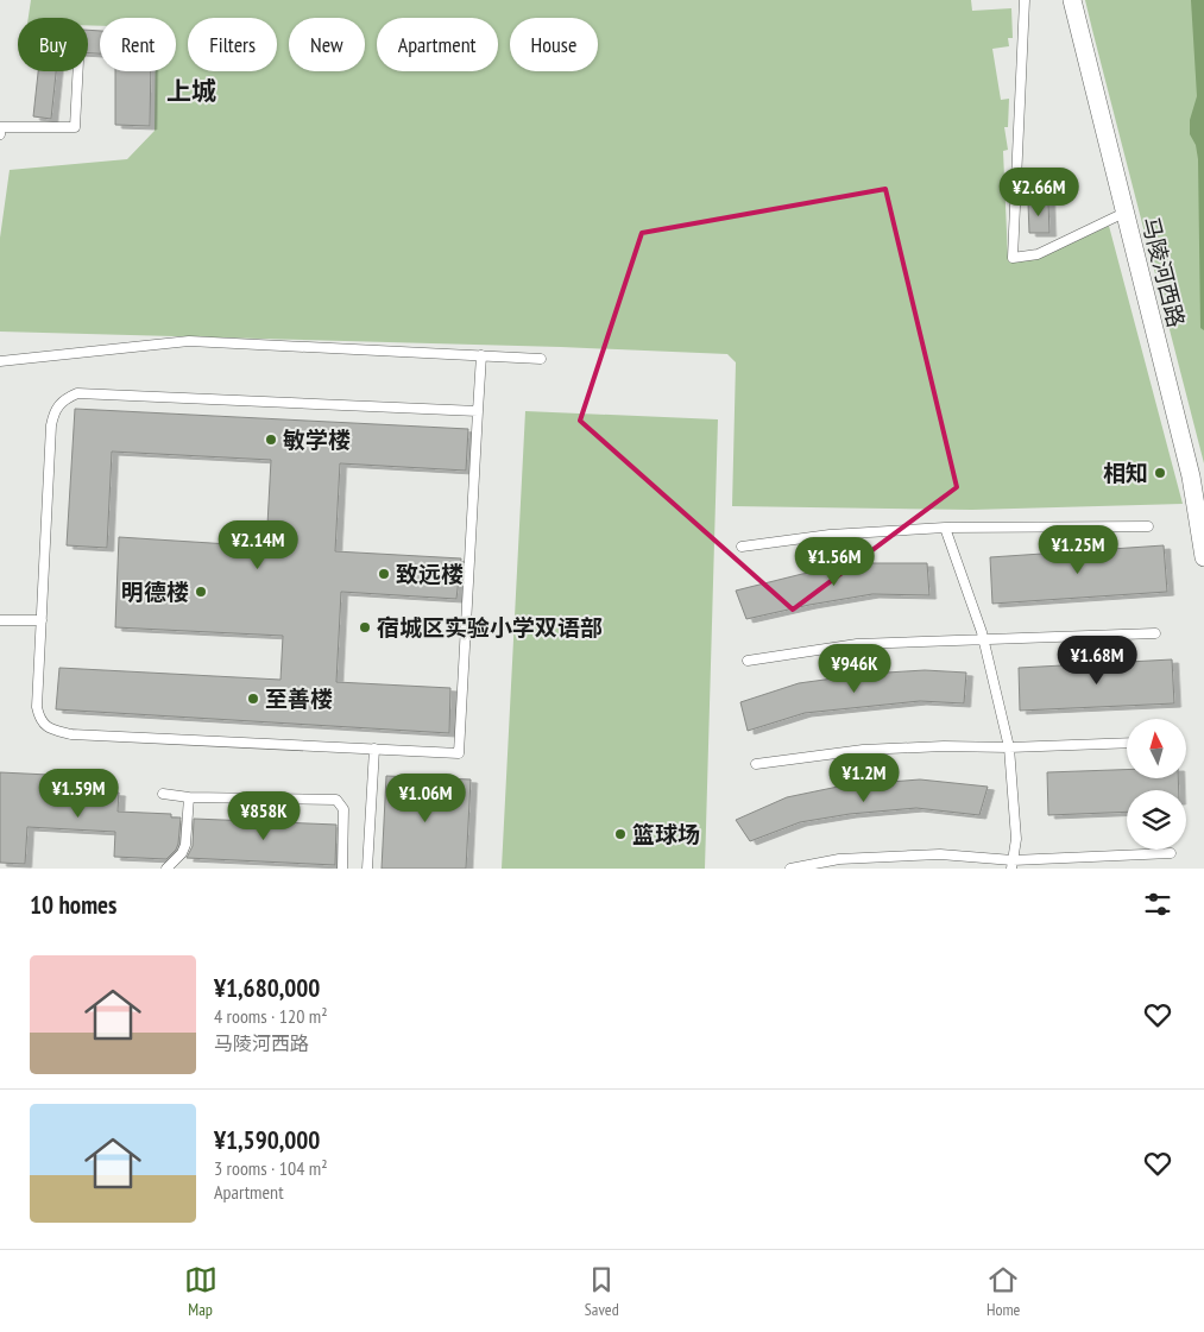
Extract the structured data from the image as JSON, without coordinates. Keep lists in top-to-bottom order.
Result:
{
  "streets": {
    "street": ["马陵河西路"]
  },
  "districts": ["上城"],
  "places": [
    "敏学楼",
    "相知",
    "致远楼",
    "明德楼",
    "宿城区实验小学双语部",
    "至善楼",
    "篮球场"
  ],
  "north": "top",
  "page": {
    "chip": [
      "Buy",
      "Rent",
      "Filters",
      "New",
      "Apartment",
      "House"
    ],
    "price": [
      "¥2.66M",
      "¥2.14M",
      "¥1.25M",
      "¥1.56M",
      "¥1.68M",
      "¥946K",
      "¥1.2M",
      "¥1.59M",
      "¥1.06M",
      "¥858K"
    ],
    "heading": "10 homes",
    "list": [
      {
        "name": "¥1,680,000",
        "note": "4 rooms · 120 m² · 马陵河西路"
      },
      {
        "name": "¥1,590,000",
        "note": "3 rooms · 104 m² · Apartment"
      }
    ],
    "tabs": ["Map", "Saved", "Home"]
  }
}
